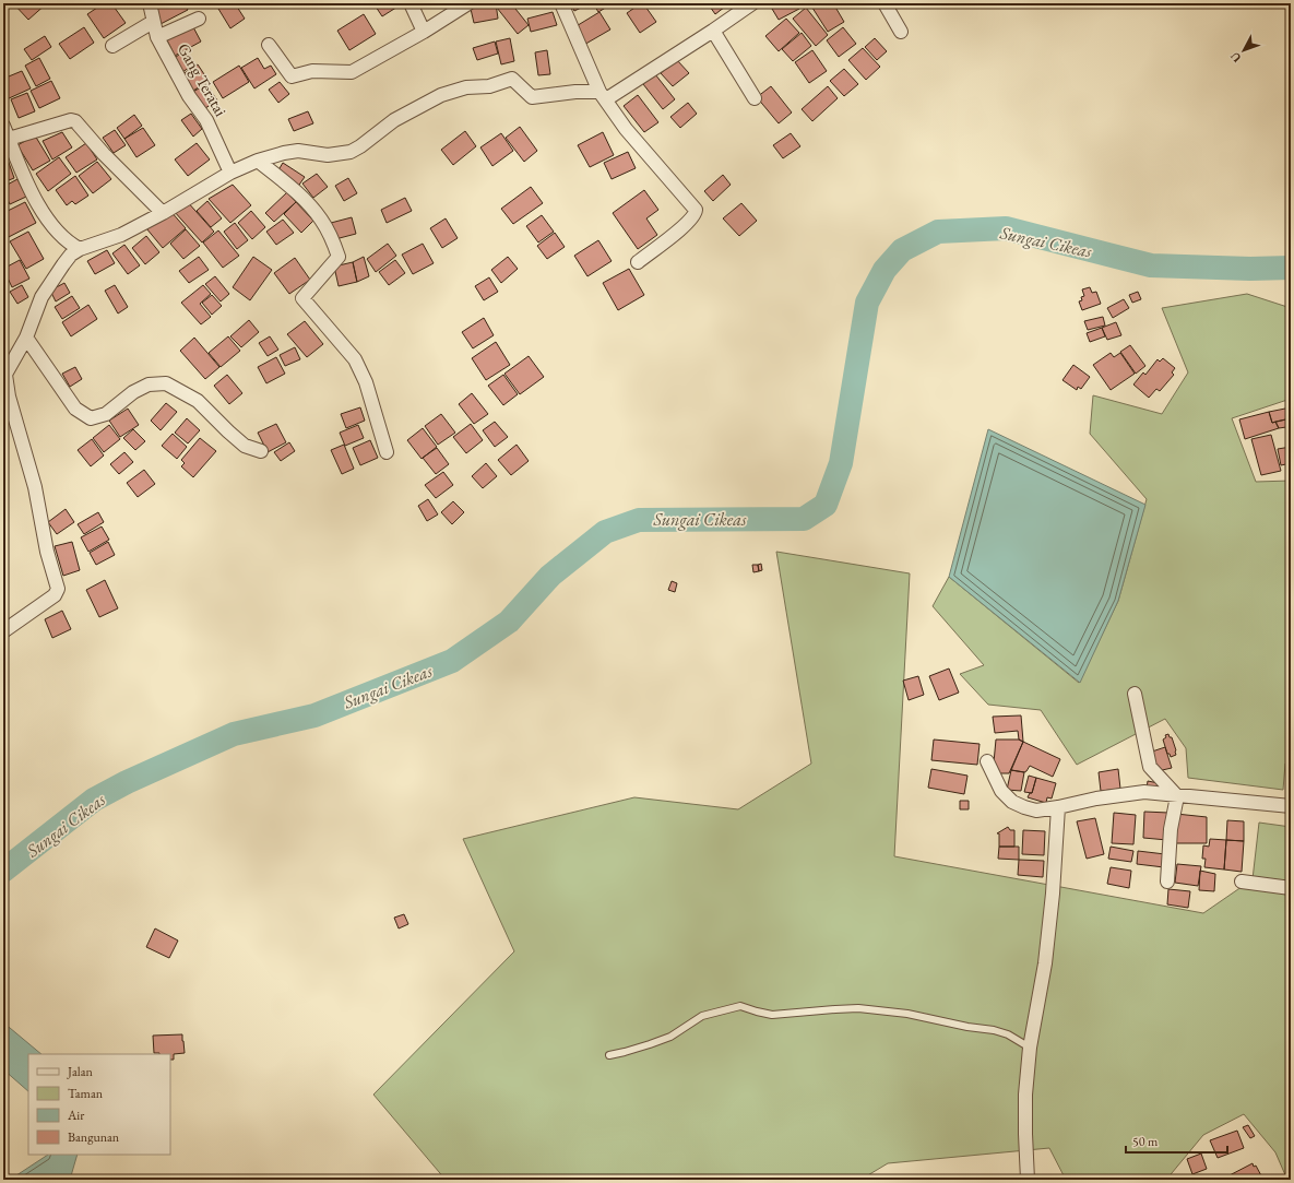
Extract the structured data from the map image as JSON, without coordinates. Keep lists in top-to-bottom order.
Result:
{
  "streets": {
    "street": ["Gang Teratai"]
  },
  "water": ["Sungai Cikeas"],
  "legend": [
    "Jalan",
    "Taman",
    "Air",
    "Bangunan"
  ],
  "scale_bar": "50 m",
  "north": "bottom left"
}
